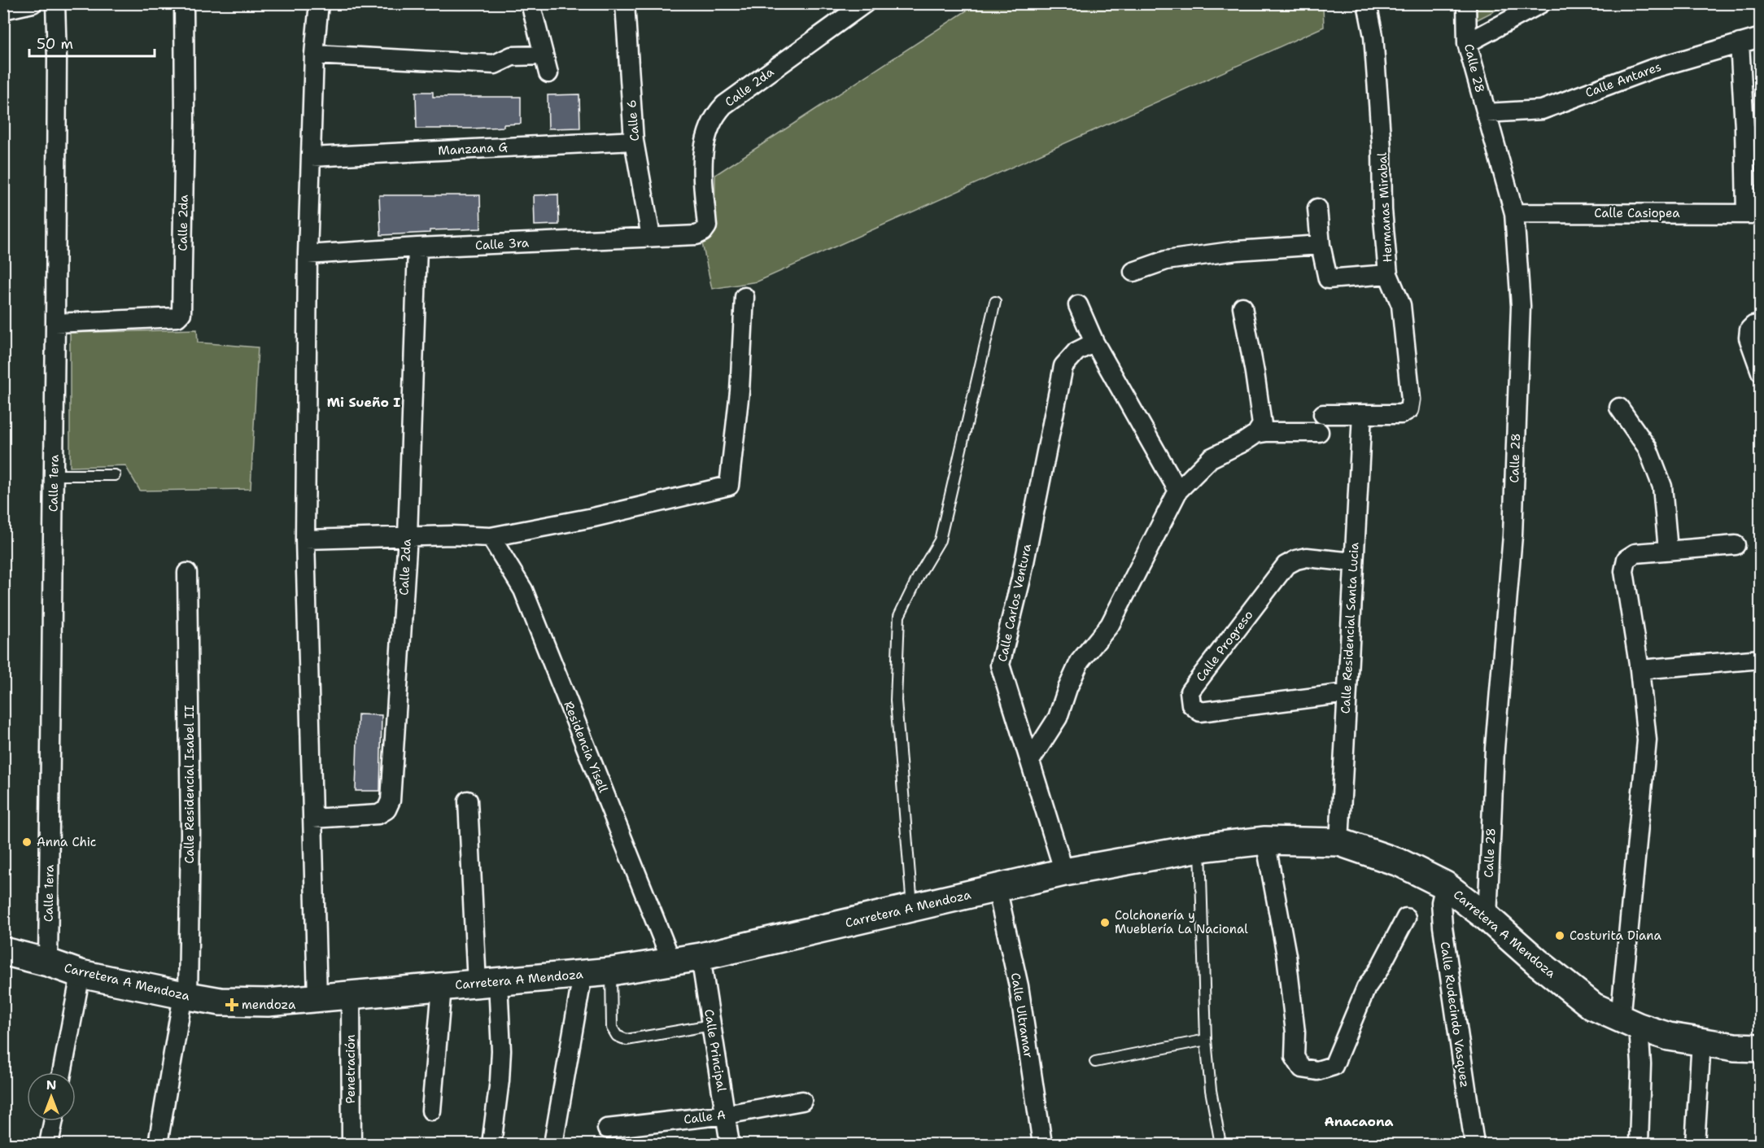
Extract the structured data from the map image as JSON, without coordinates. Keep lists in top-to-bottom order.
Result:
{
  "streets": {
    "street": [
      "Calle 28",
      "Calle Antares",
      "Calle 2da",
      "Calle 6",
      "Manzana G",
      "Hermanas Mirabal",
      "Calle Casiopea",
      "Calle 3ra",
      "Calle 1era",
      "Calle Carlos Ventura",
      "Calle Residencial Santa Lucia",
      "Calle Progreso",
      "Residencia Yisell",
      "Calle Residencial Isabel II",
      "Carretera A Mendoza",
      "Calle Rudecindo Vasquez",
      "Calle Ultramar",
      "Calle Principal",
      "Penetración",
      "Calle A"
    ]
  },
  "crossings": [
    ["Calle 28", "Calle Antares"],
    ["Calle 28", "Calle Casiopea"],
    ["Calle 28", "Carretera A Mendoza"],
    ["Calle 2da", "Calle 3ra"],
    ["Calle 2da", "Calle 1era"],
    ["Calle 6", "Manzana G"],
    ["Calle 6", "Calle 3ra"],
    ["Hermanas Mirabal", "Calle Residencial Santa Lucia"],
    ["Calle 1era", "Carretera A Mendoza"],
    ["Calle Carlos Ventura", "Carretera A Mendoza"],
    ["Calle Residencial Santa Lucia", "Calle Progreso"],
    ["Calle Residencial Santa Lucia", "Carretera A Mendoza"],
    ["Residencia Yisell", "Carretera A Mendoza"],
    ["Calle Residencial Isabel II", "Carretera A Mendoza"],
    ["Carretera A Mendoza", "Calle Rudecindo Vasquez"],
    ["Carretera A Mendoza", "Calle Ultramar"],
    ["Carretera A Mendoza", "Calle Principal"],
    ["Carretera A Mendoza", "Penetración"],
    ["Calle Principal", "Calle A"]
  ],
  "districts": ["Mi Sueño I", "Anacaona"],
  "places": {
    "other": ["Anna Chic", "Colchonería y Mueblería La Nacional", "Costurita Diana"],
    "health": ["mendoza"]
  },
  "scale_bar": "50 m",
  "north": "top"
}
